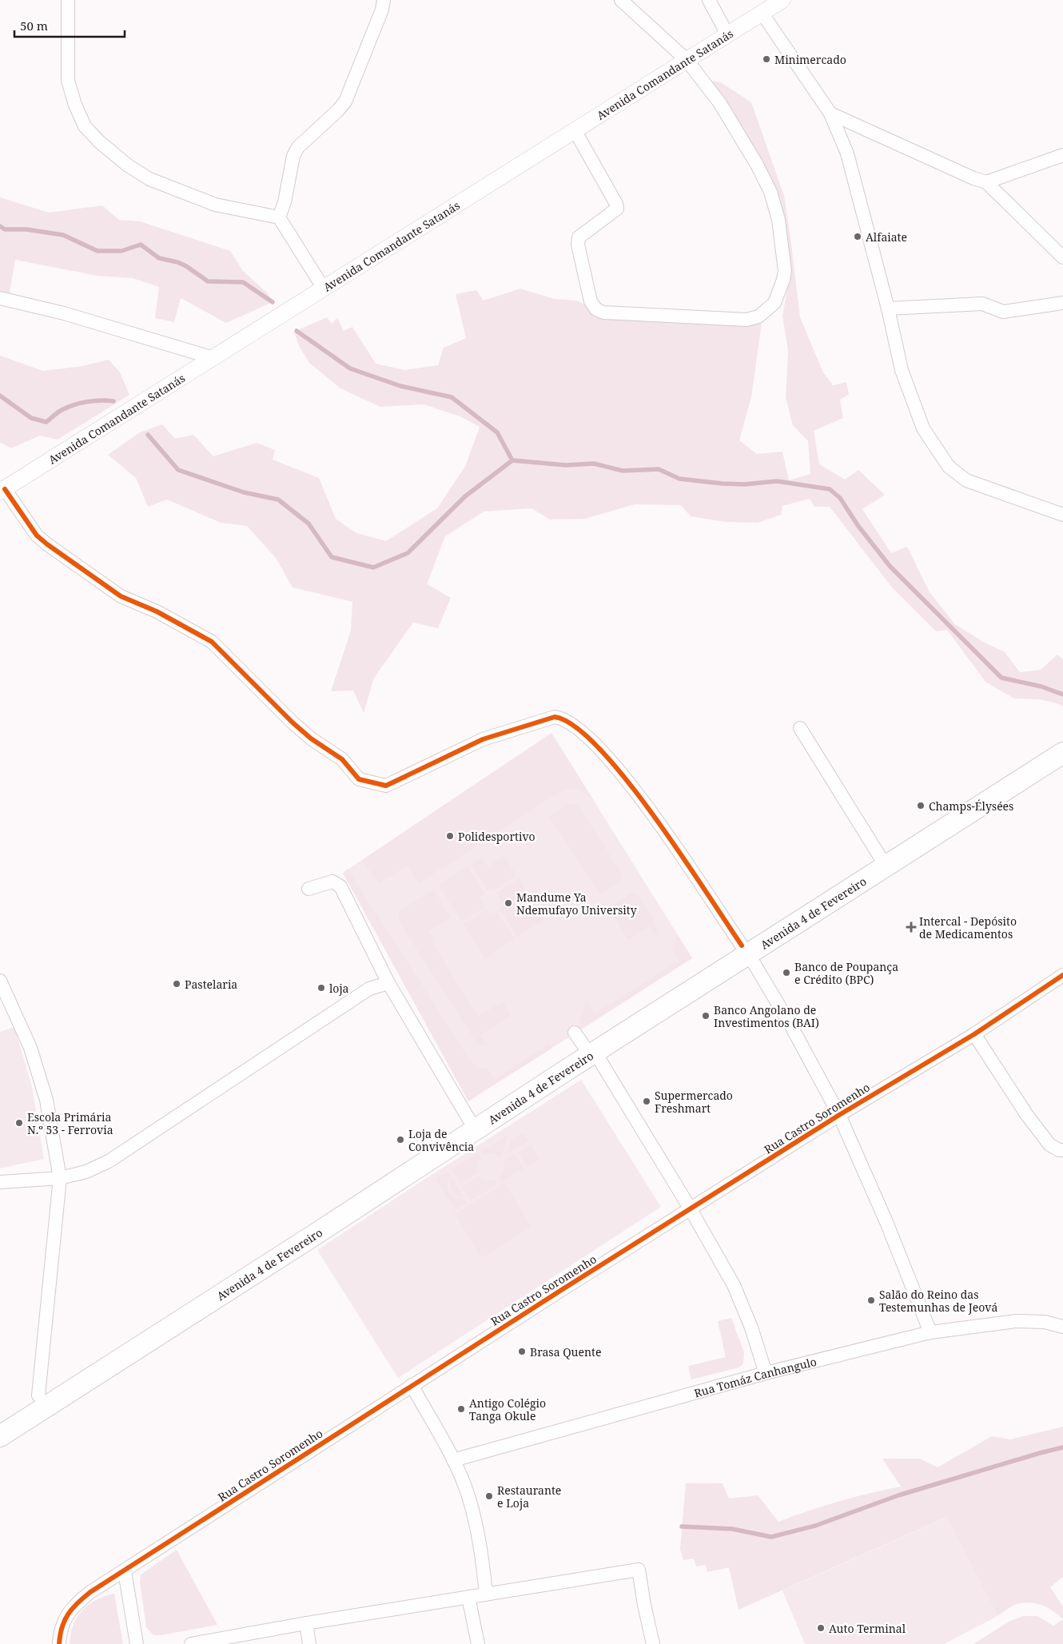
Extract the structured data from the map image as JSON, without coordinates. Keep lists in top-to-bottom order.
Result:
{
  "streets": {
    "main road": ["Avenida 4 de Fevereiro"],
    "street": ["Avenida Comandante Satanás", "Rua Castro Soromenho", "Rua Tomáz Canhangulo"]
  },
  "places": {
    "other": [
      "Minimercado",
      "Alfaiate",
      "Champs-Élysées",
      "Polidesportivo",
      "Mandume Ya Ndemufayo University",
      "Banco de Poupança e Crédito (BPC)",
      "Pastelaria",
      "loja",
      "Banco Angolano de Investimentos (BAI)",
      "Supermercado Freshmart",
      "Escola Primária N.º 53 - Ferrovia",
      "Loja de Convivência",
      "Salão do Reino das Testemunhas de Jeová",
      "Brasa Quente",
      "Antigo Colégio Tanga Okule",
      "Restaurante e Loja",
      "Auto Terminal"
    ],
    "health": ["Intercal - Depósito de Medicamentos"]
  },
  "scale_bar": "50 m"
}
